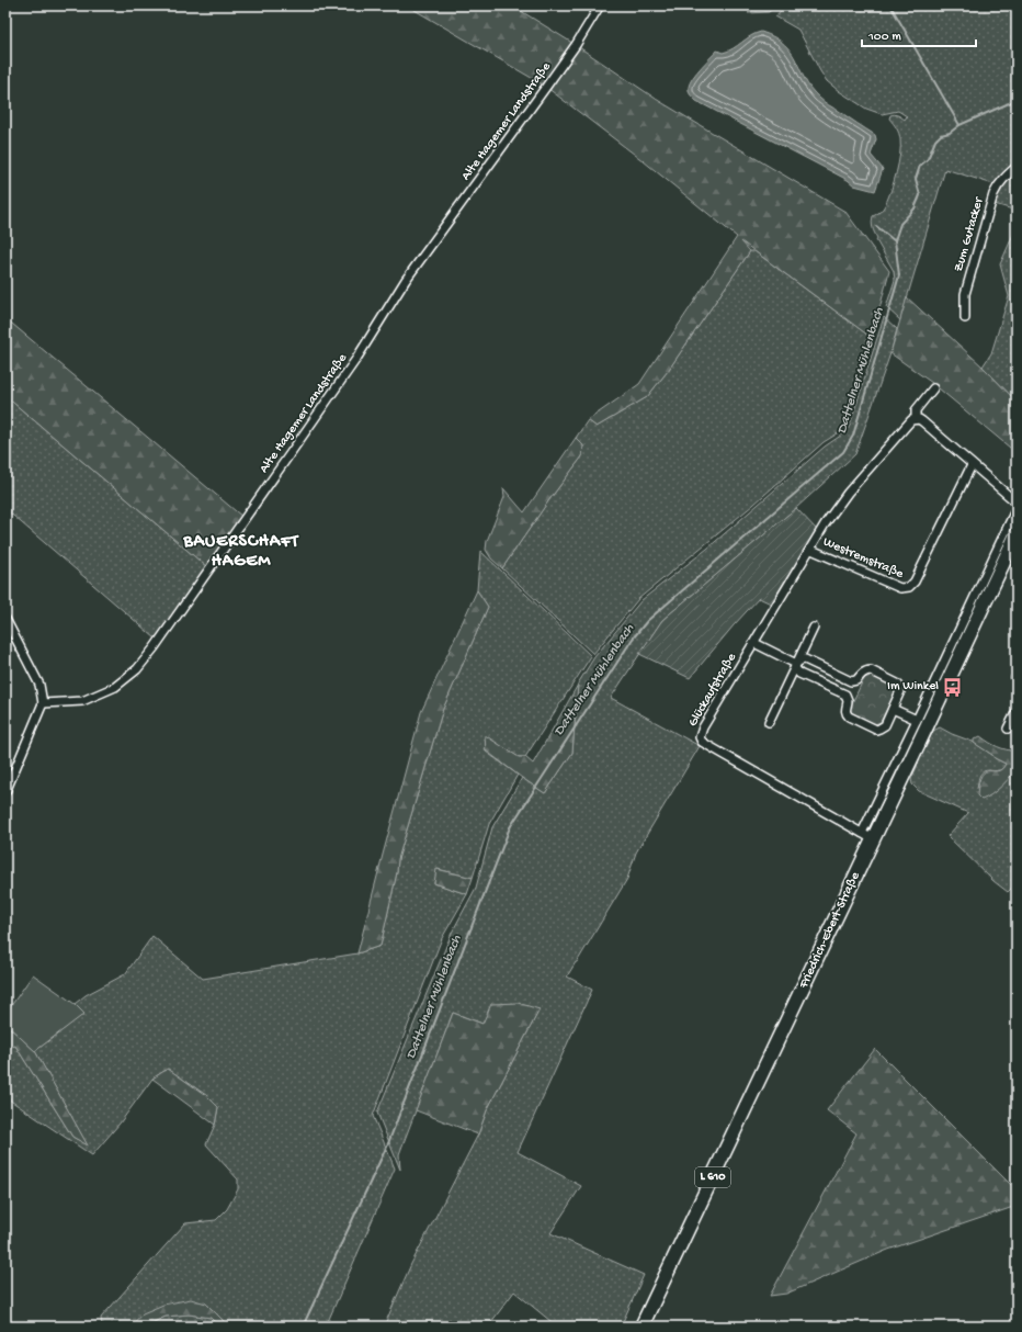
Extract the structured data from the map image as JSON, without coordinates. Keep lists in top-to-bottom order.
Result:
{
  "streets": {
    "main road": ["Friedrich-Ebert-Straße", "L 610"],
    "street": [
      "Alte Hagemer Landstraße",
      "Zum Gutacker",
      "Westremstraße",
      "Glückaufstraße"
    ]
  },
  "crossings": [
    ["Westremstraße", "Glückaufstraße"],
    ["Glückaufstraße", "Friedrich-Ebert-Straße"]
  ],
  "districts": ["BAUERSCHAFT HAGEM"],
  "water": ["Dattelner Mühlenbach"],
  "places": {
    "bus stop": ["Im Winkel"]
  },
  "scale_bar": "100 m"
}
